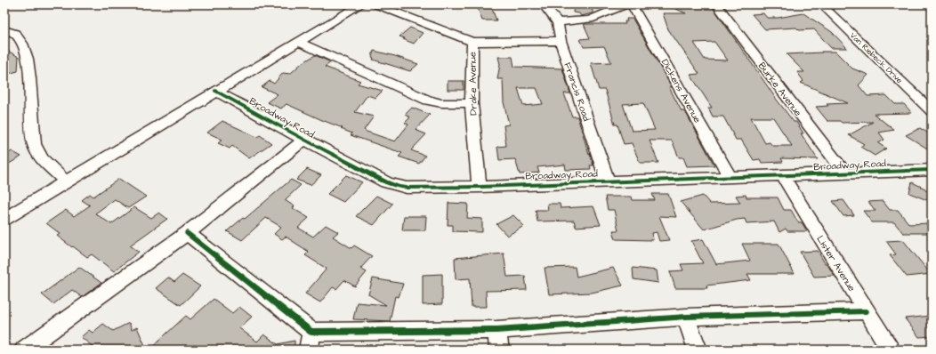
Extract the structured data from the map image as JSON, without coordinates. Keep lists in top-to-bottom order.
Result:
{
  "streets": {
    "street": [
      "Van Riebeck Drive",
      "Drake Avenue",
      "Burke Avenue",
      "Dickens Avenue",
      "Francis Road",
      "Broadway Road",
      "Lister Avenue"
    ]
  },
  "crossings": [
    ["Drake Avenue", "Broadway Road"],
    ["Burke Avenue", "Broadway Road"],
    ["Dickens Avenue", "Broadway Road"],
    ["Francis Road", "Broadway Road"],
    ["Broadway Road", "Lister Avenue"]
  ]
}
